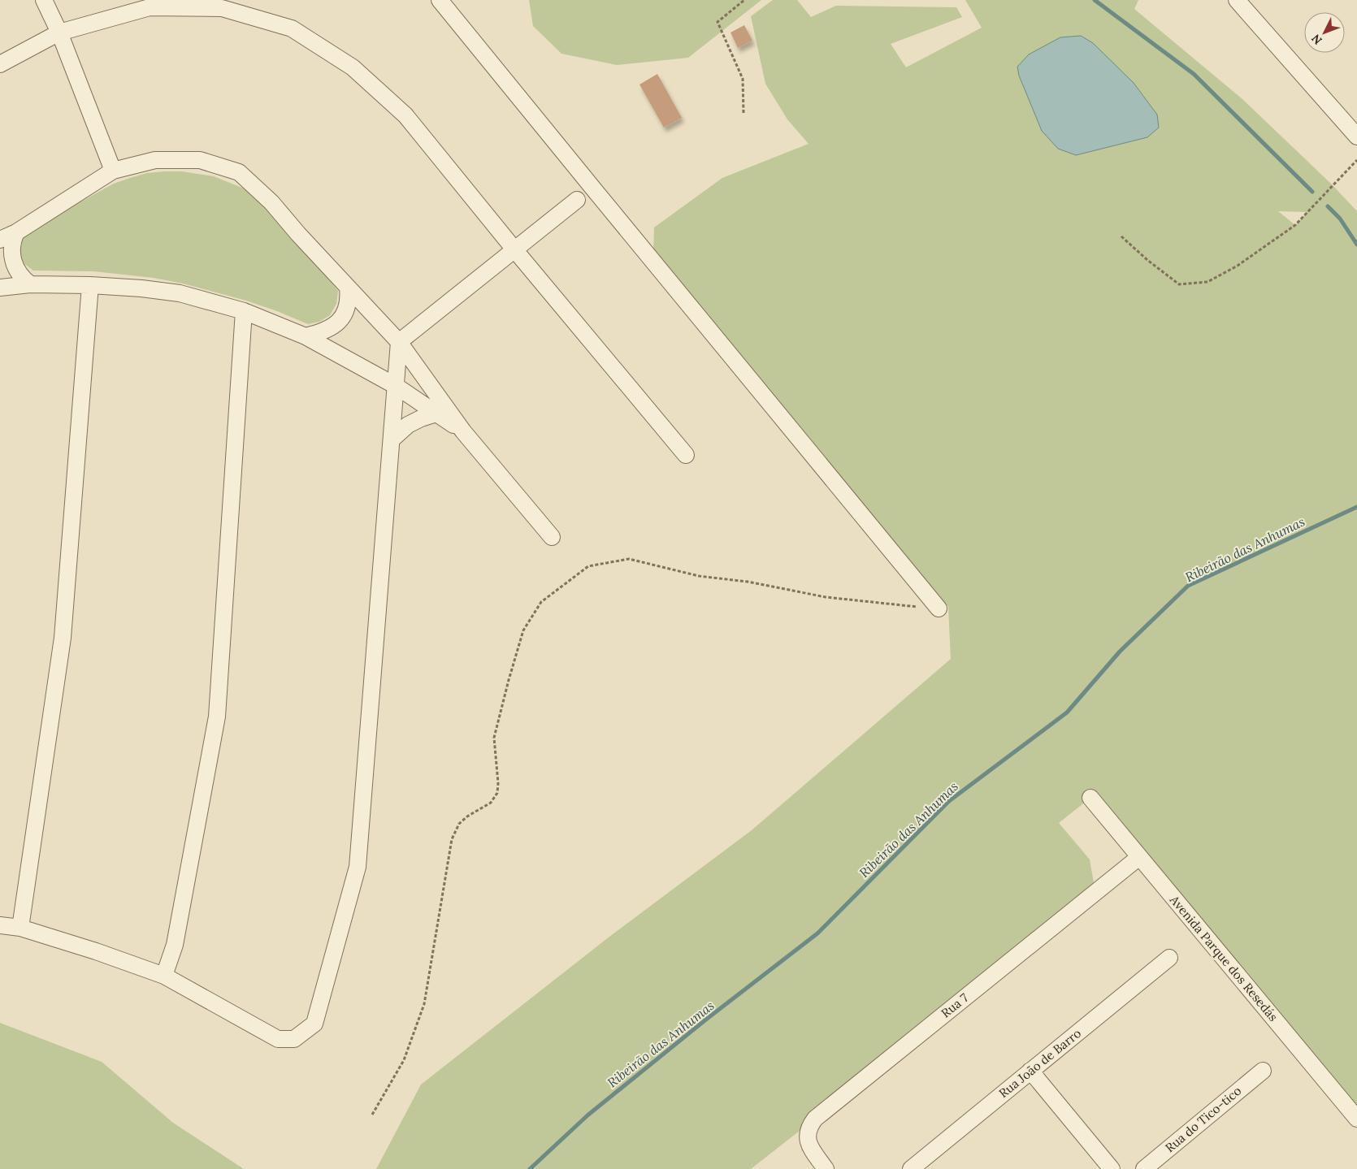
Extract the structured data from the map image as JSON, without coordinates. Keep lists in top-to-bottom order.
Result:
{
  "streets": {
    "street": [
      "Avenida Parque dos Resedás",
      "Rua 7",
      "Rua João de Barro",
      "Rua do Tico-tico"
    ]
  },
  "crossings": [
    ["Avenida Parque dos Resedás", "Rua 7"]
  ],
  "water": ["Ribeirão das Anhumas"],
  "north": "bottom left"
}
